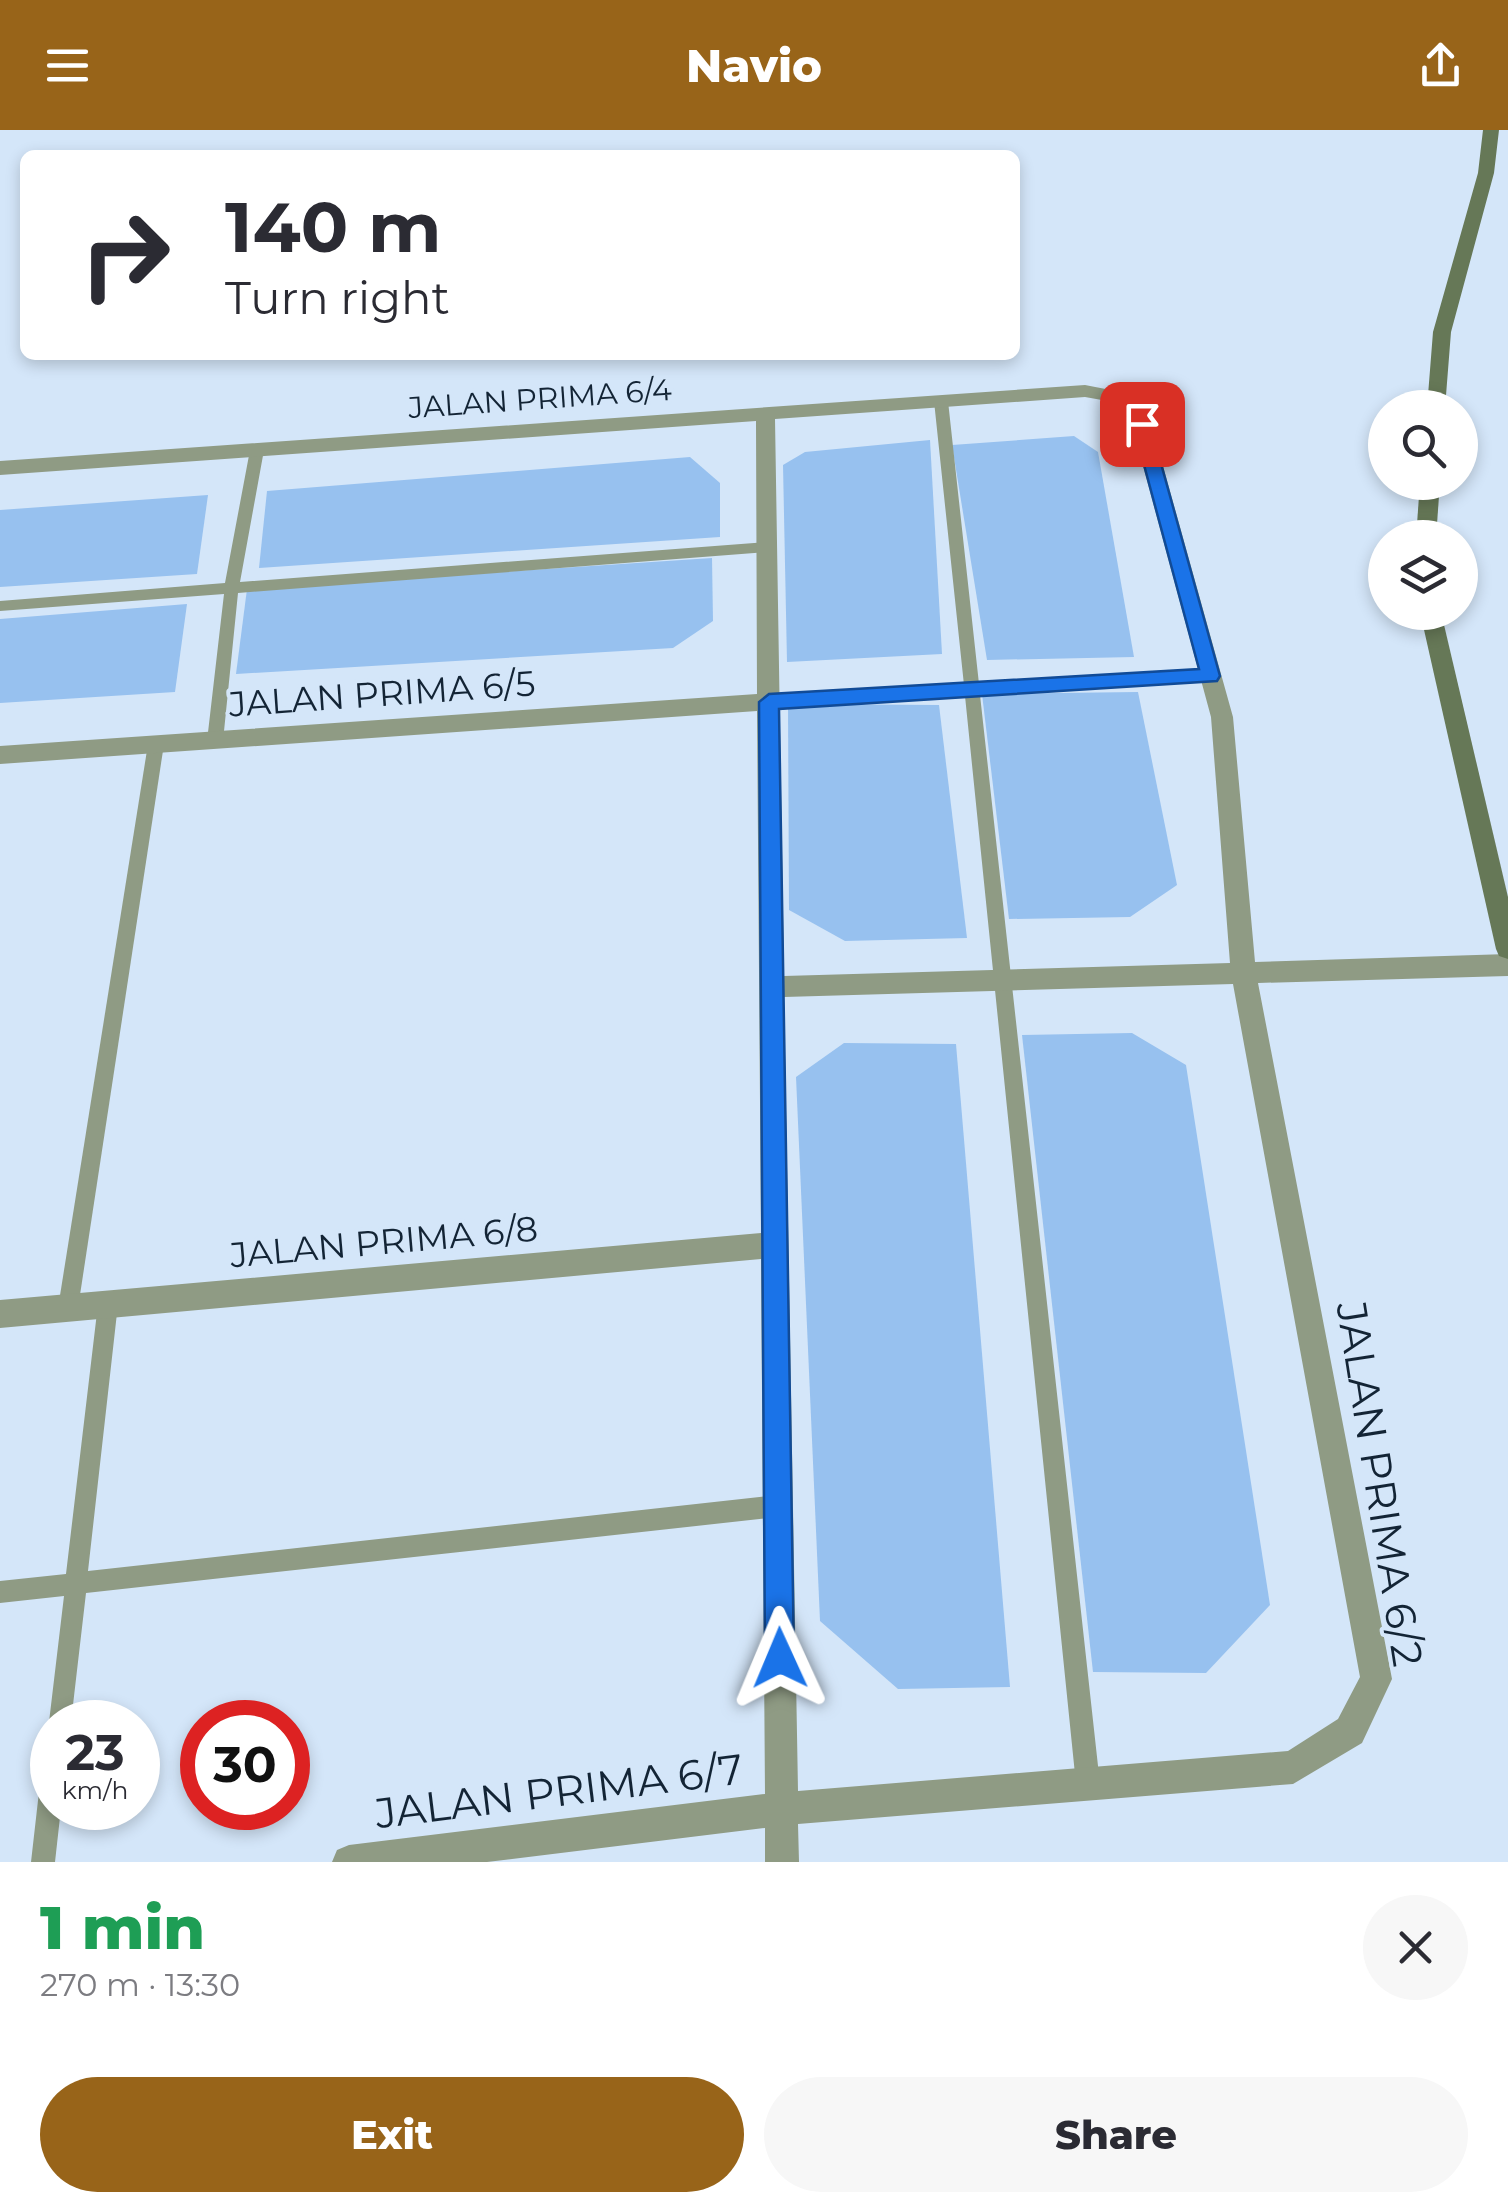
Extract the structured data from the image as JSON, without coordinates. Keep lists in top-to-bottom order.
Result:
{
  "streets": {
    "street": [
      "JALAN PRIMA 6/4",
      "JALAN PRIMA 6/5",
      "JALAN PRIMA 6/8",
      "JALAN PRIMA 6/2",
      "JALAN PRIMA 6/7"
    ]
  },
  "crossings": [
    ["JALAN PRIMA 6/4", "JALAN PRIMA 6/2"],
    ["JALAN PRIMA 6/2", "JALAN PRIMA 6/7"]
  ],
  "page": {
    "header": "Navio",
    "turn": ["140 m", "Turn right"],
    "speed": "23 km/h",
    "limit": "30",
    "heading": ["1 min", "270 m · 13:30"],
    "buttons": ["Exit", "Share"]
  }
}
